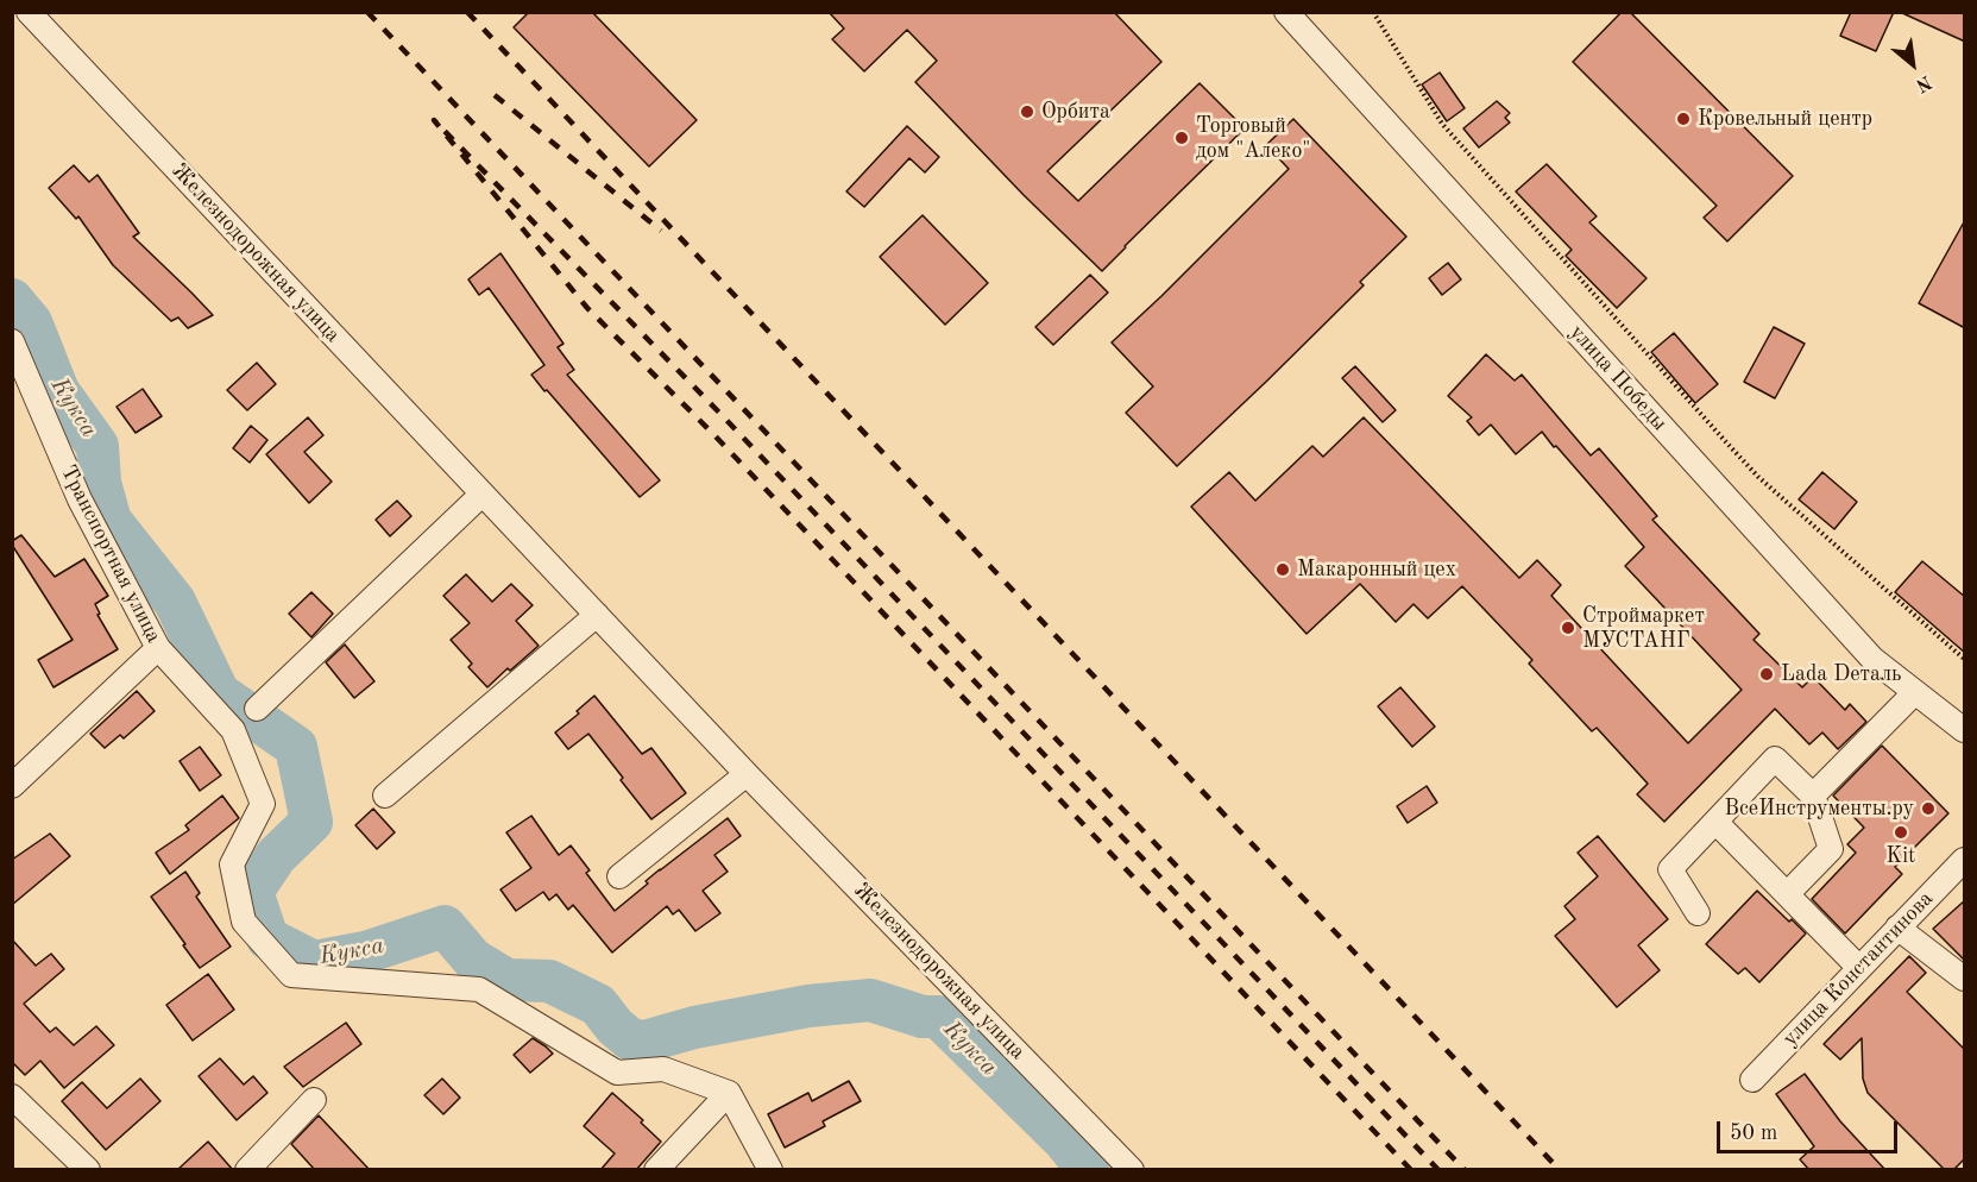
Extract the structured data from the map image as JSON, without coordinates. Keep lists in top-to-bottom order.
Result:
{
  "streets": {
    "street": [
      "Железнодорожная улица",
      "улица Победы",
      "Транспортная улица",
      "улица Константинова"
    ]
  },
  "water": ["Кукса"],
  "places": [
    "Орбита",
    "Кровельный центр",
    "Торговый дом \"Алеко\"",
    "Макаронный цех",
    "Строймаркет МУСТАНГ",
    "Lada Dеталь",
    "ВсеИнструменты.ру",
    "Kit"
  ],
  "scale_bar": "50 m",
  "north": "bottom right"
}
